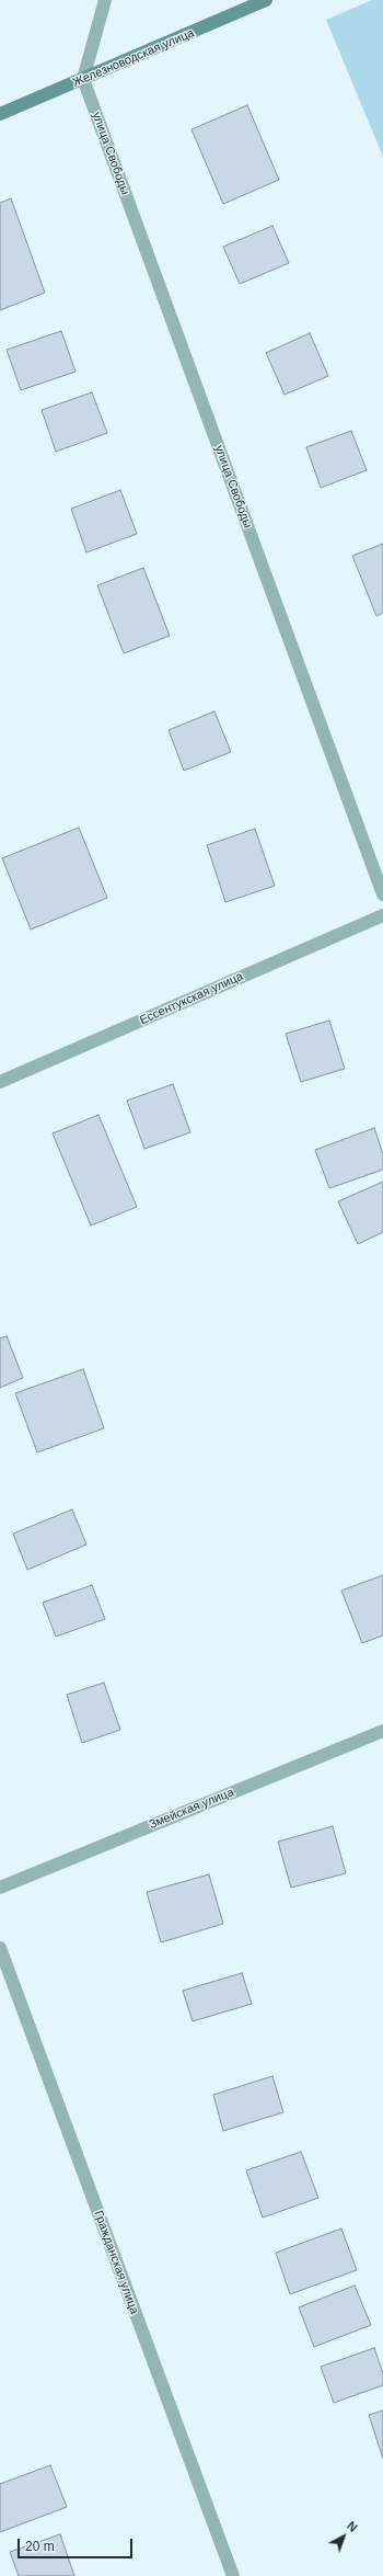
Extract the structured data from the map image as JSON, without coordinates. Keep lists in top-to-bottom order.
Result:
{
  "streets": {
    "main road": ["Железноводская улица"],
    "street": [
      "улица Свободы",
      "Ессентукская улица",
      "Змейская улица",
      "Гражданская улица"
    ]
  },
  "crossings": [
    ["Железноводская улица", "улица Свободы"]
  ],
  "scale_bar": "20 m",
  "north": "top right"
}
